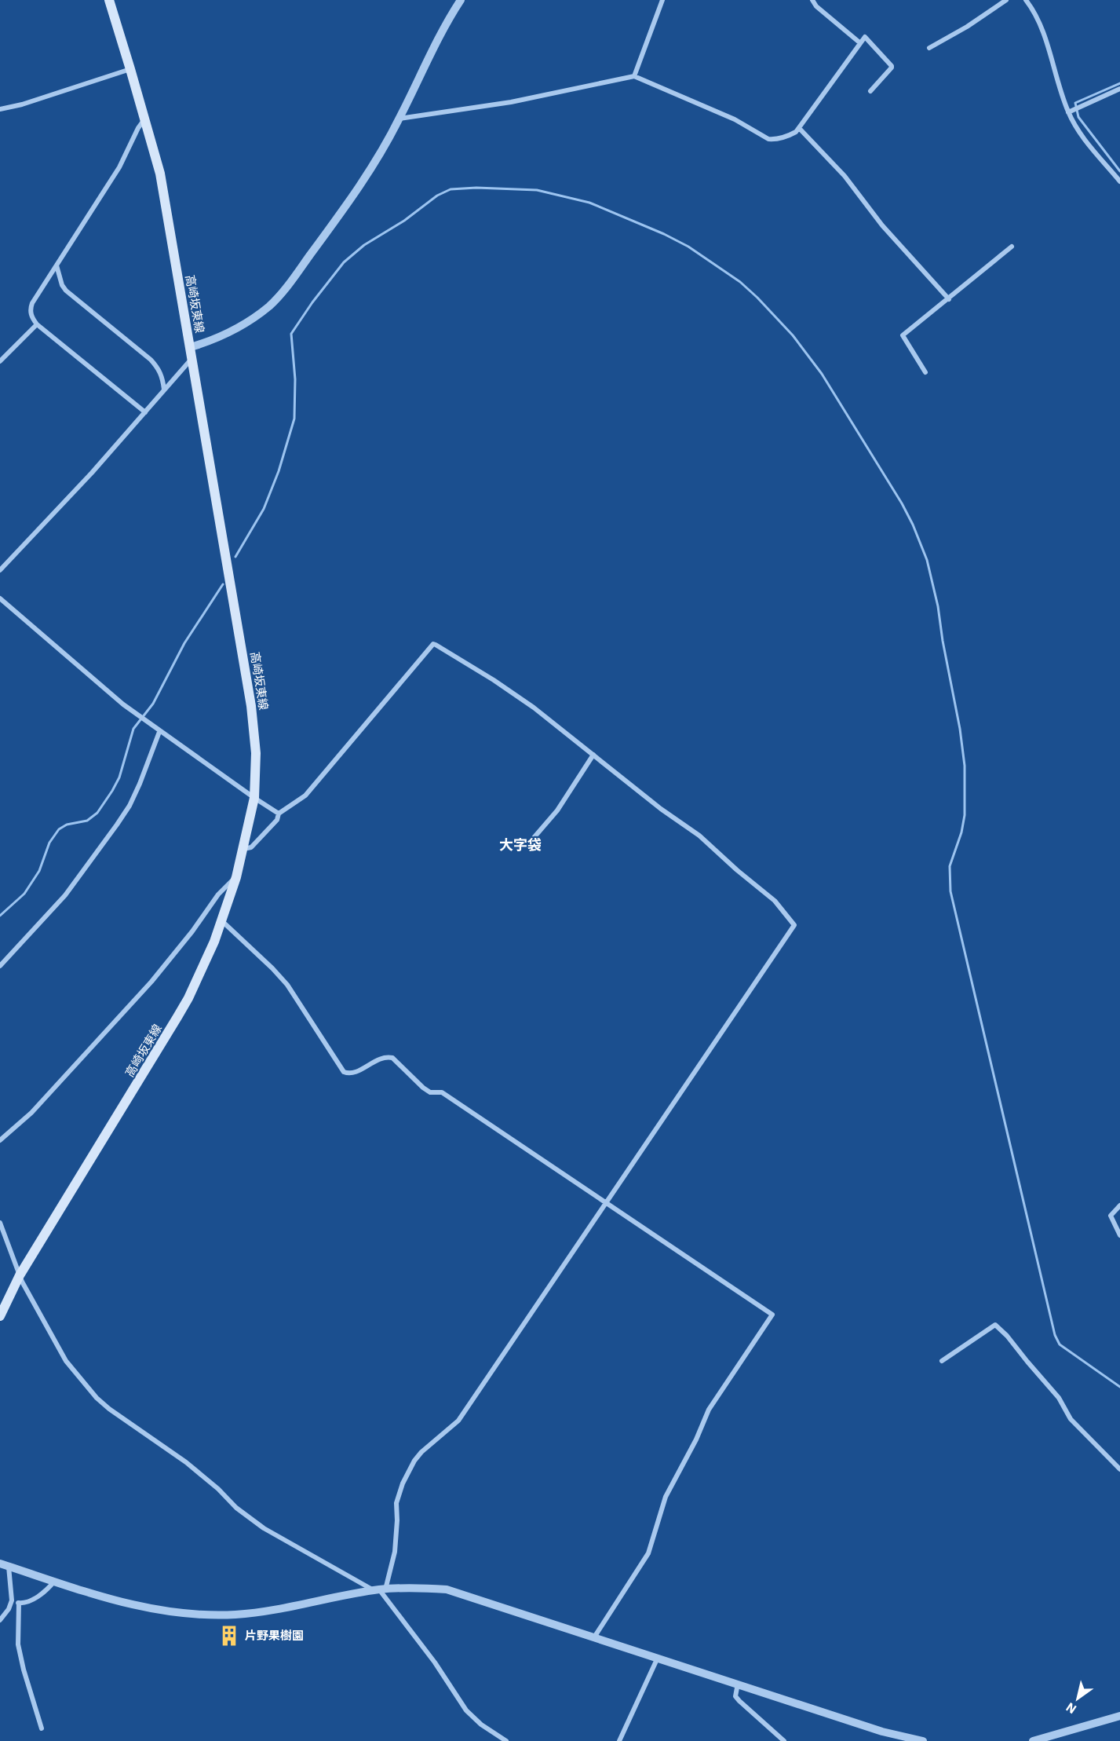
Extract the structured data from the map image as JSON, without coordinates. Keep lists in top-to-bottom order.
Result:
{
  "streets": {
    "main road": ["高崎坂東線"]
  },
  "districts": ["大字袋"],
  "places": {
    "building": ["片野果樹園"]
  },
  "north": "bottom left"
}
